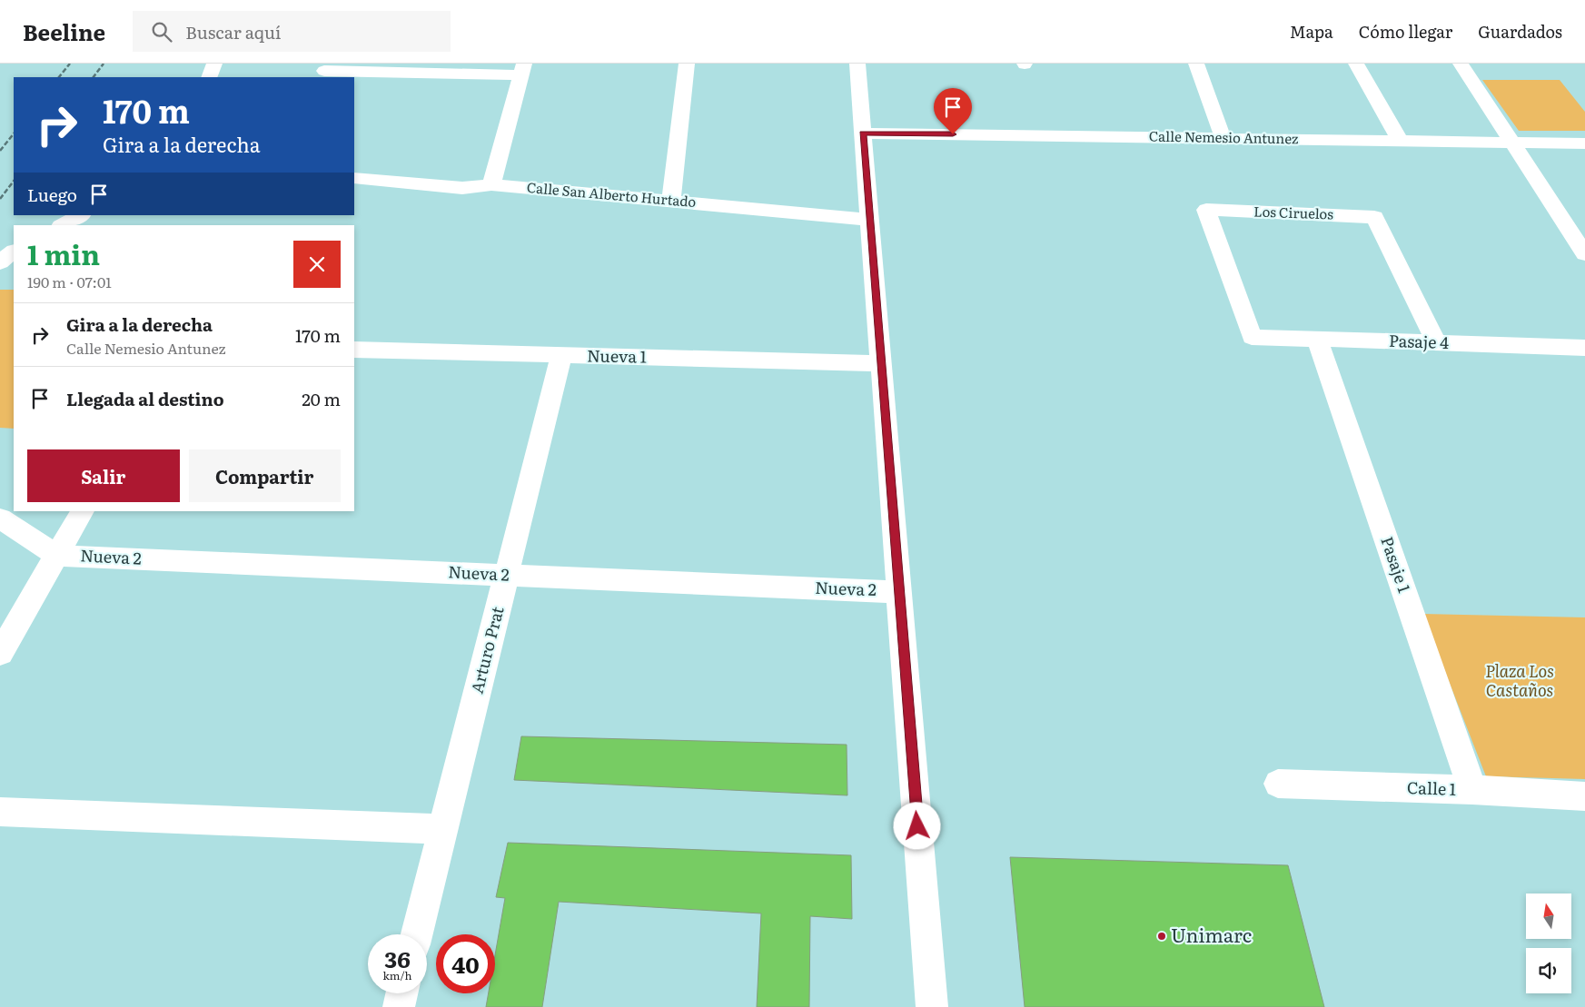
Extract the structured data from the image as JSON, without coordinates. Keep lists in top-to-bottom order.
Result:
{
  "streets": {
    "street": [
      "Calle Nemesio Antunez",
      "Calle San Alberto Hurtado",
      "Los Ciruelos",
      "Pasaje 4",
      "Nueva 1",
      "Nueva 2",
      "Pasaje 1",
      "Arturo Prat",
      "Calle 1"
    ]
  },
  "crossings": [
    ["Los Ciruelos", "Pasaje 4"],
    ["Pasaje 4", "Pasaje 1"],
    ["Nueva 1", "Arturo Prat"],
    ["Nueva 2", "Arturo Prat"],
    ["Pasaje 1", "Calle 1"]
  ],
  "parks": ["Plaza Los Castaños"],
  "places": ["Unimarc"],
  "north": "top",
  "page": {
    "header": "Beeline",
    "search": "Buscar aquí",
    "nav": ["Mapa", "Cómo llegar", "Guardados"],
    "turn": ["170 m", "Gira a la derecha"],
    "then": "Luego",
    "heading": ["1 min", "190 m · 07:01"],
    "list": [
      {
        "name": "Gira a la derecha",
        "note": "Calle Nemesio Antunez",
        "value": "170 m"
      },
      {
        "name": "Llegada al destino",
        "value": "20 m"
      }
    ],
    "buttons": ["Salir", "Compartir"],
    "speed": "36 km/h",
    "limit": "40"
  }
}
